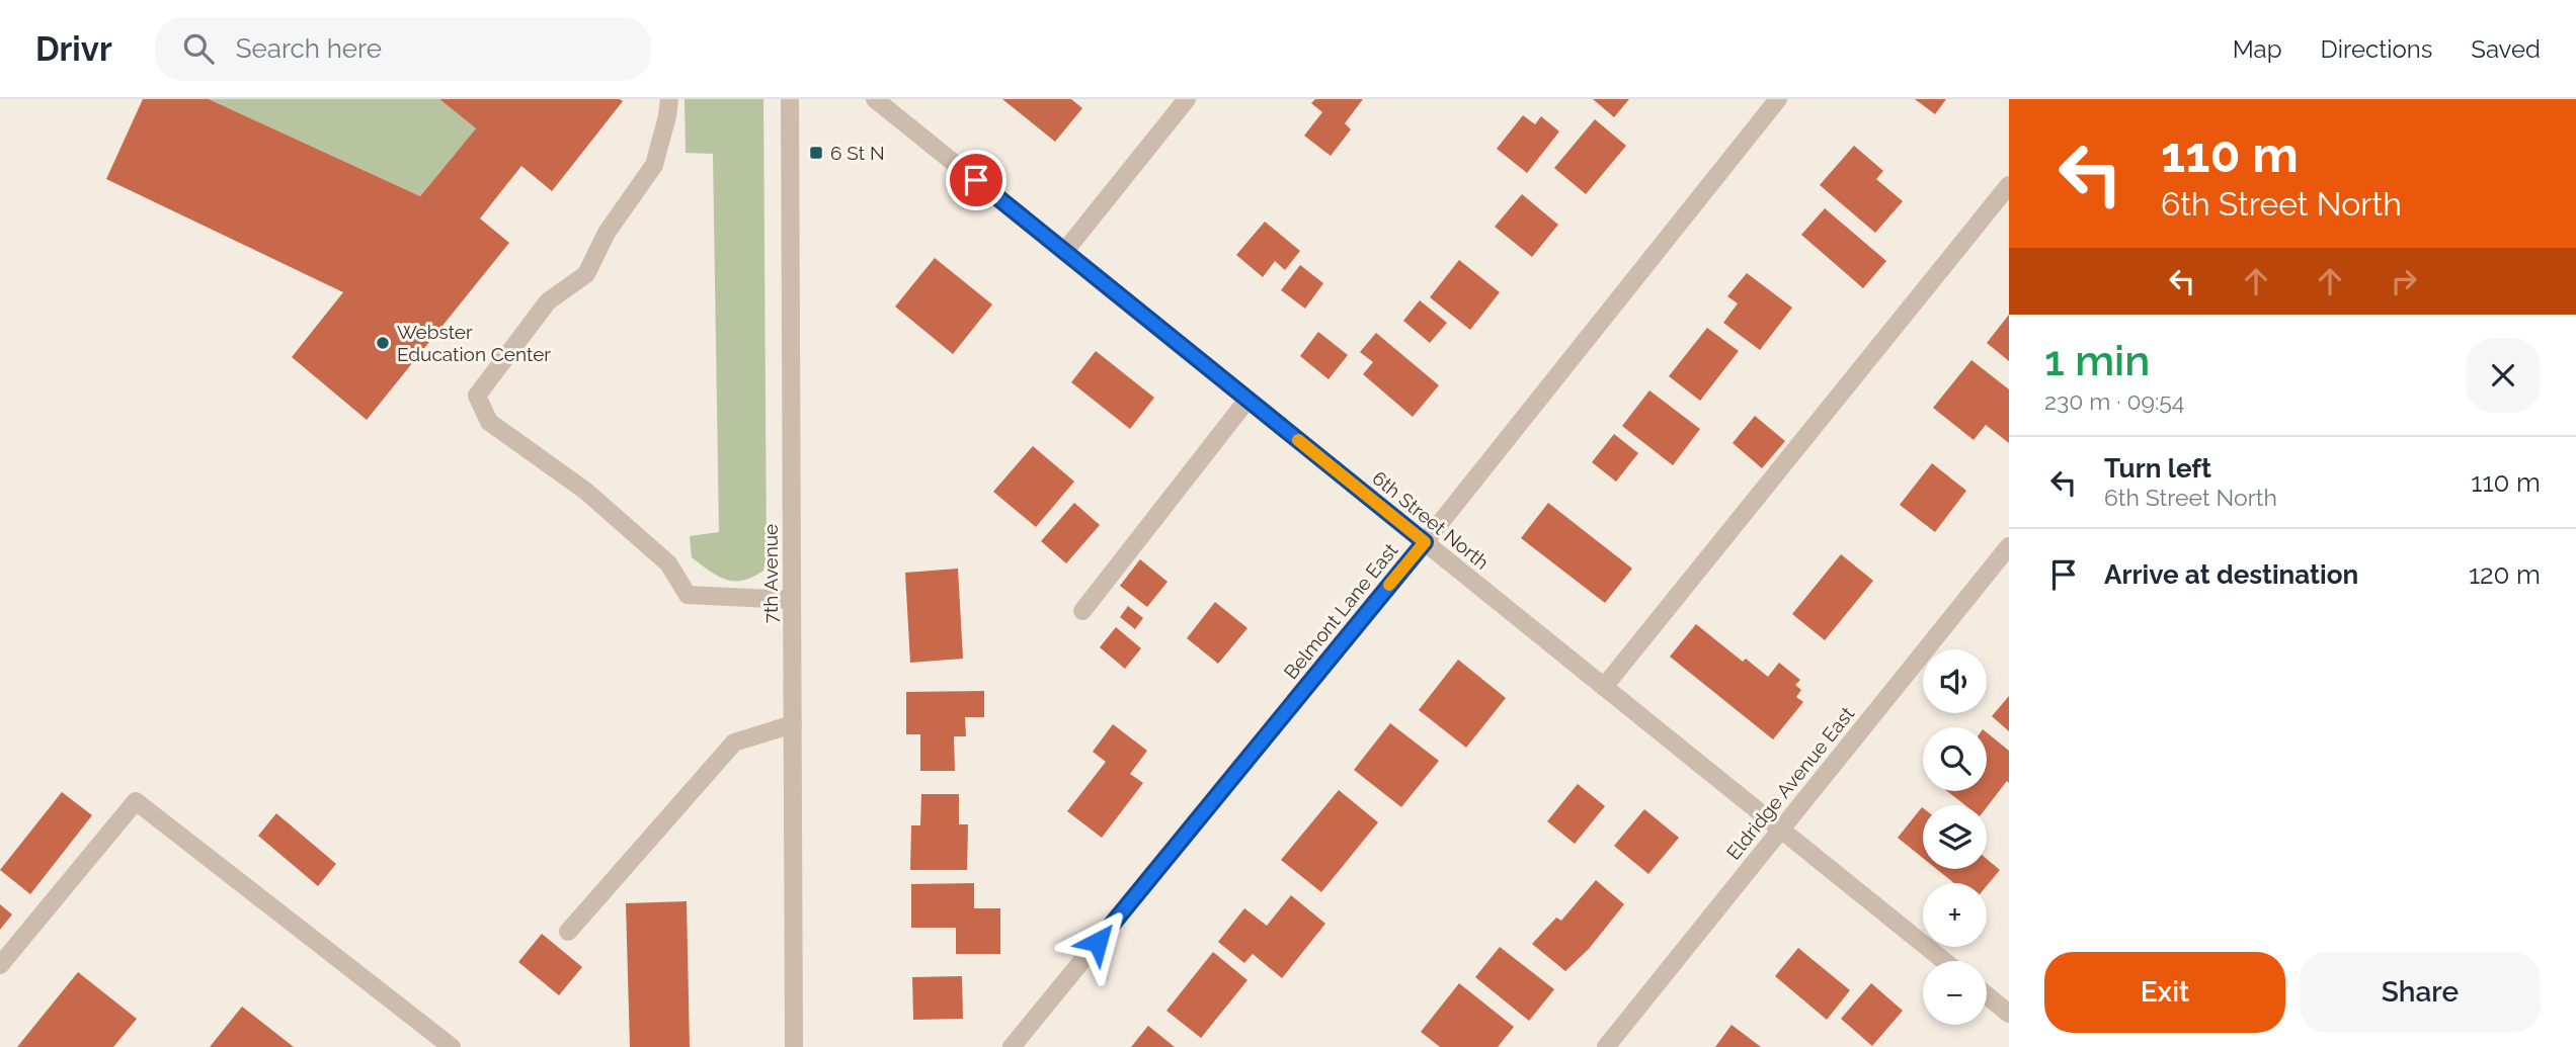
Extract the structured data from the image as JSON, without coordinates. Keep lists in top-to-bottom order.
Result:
{
  "streets": {
    "street": [
      "6th Street North",
      "7th Avenue",
      "Belmont Lane East",
      "Eldridge Avenue East"
    ]
  },
  "crossings": [
    ["6th Street North", "Belmont Lane East"],
    ["6th Street North", "Eldridge Avenue East"]
  ],
  "places": {
    "transit": ["6 St N"],
    "other": ["Webster Education Center"]
  },
  "page": {
    "header": "Drivr",
    "search": "Search here",
    "nav": ["Map", "Directions", "Saved"],
    "turn": ["110 m", "6th Street North"],
    "heading": ["1 min", "230 m · 09:54"],
    "list": [
      {
        "name": "Turn left",
        "note": "6th Street North",
        "value": "110 m"
      },
      {
        "name": "Arrive at destination",
        "value": "120 m"
      }
    ],
    "map_buttons": ["+", "−"],
    "buttons": ["Exit", "Share"]
  }
}
